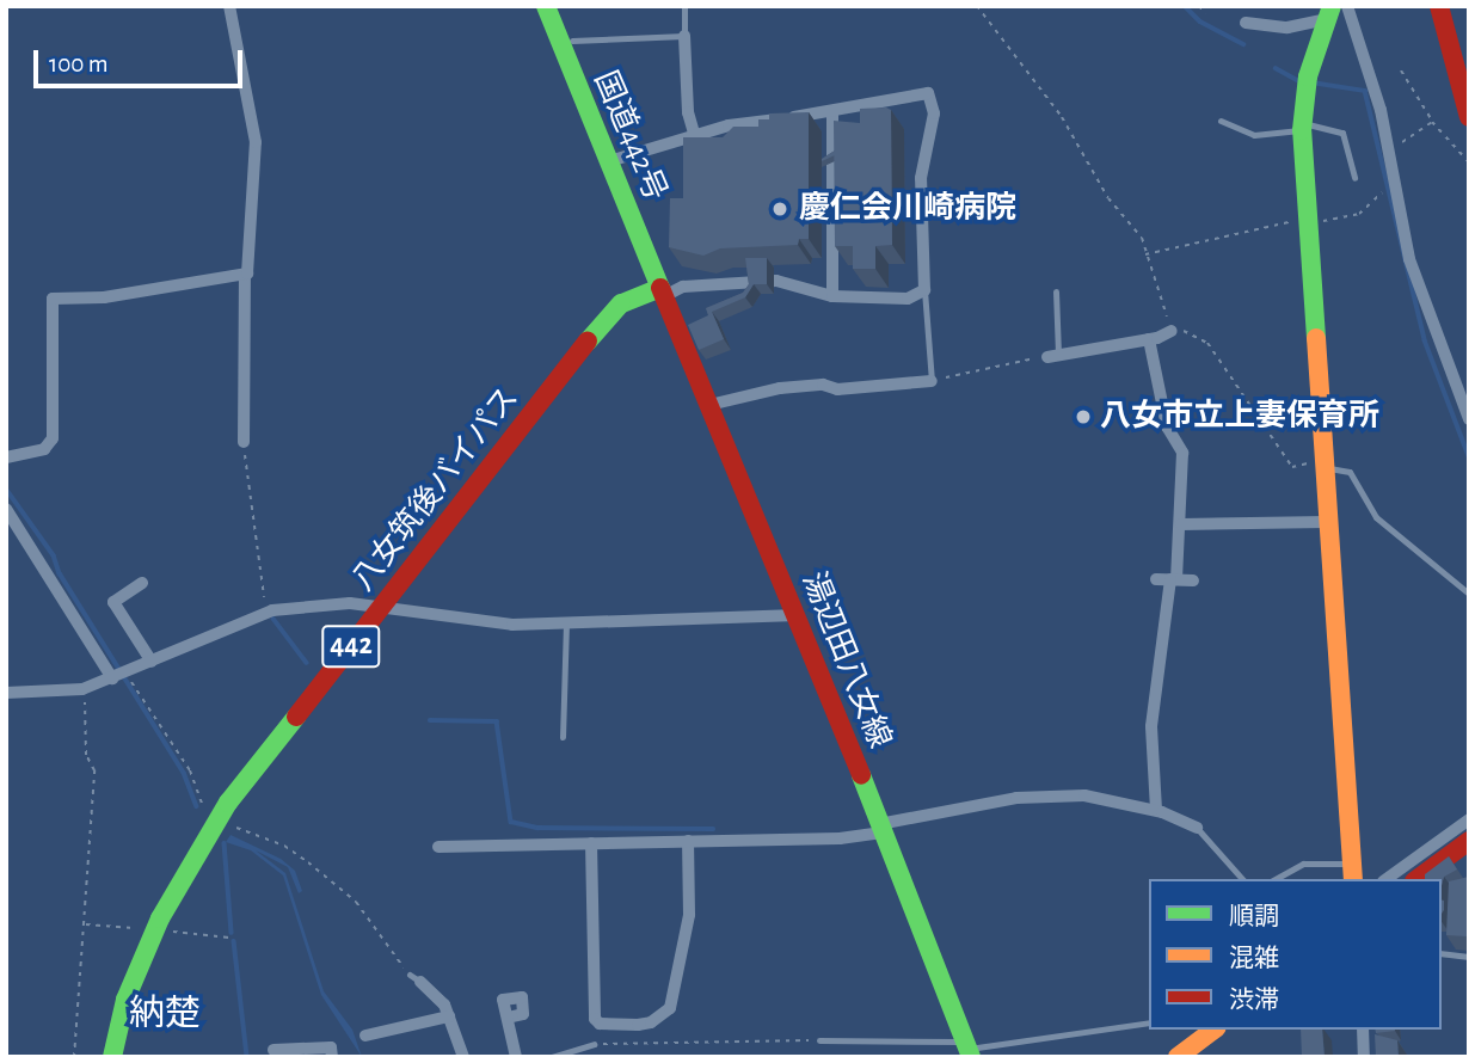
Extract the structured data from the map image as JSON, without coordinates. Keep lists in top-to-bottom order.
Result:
{
  "streets": {
    "main road": [
      "国道442号",
      "八女筑後バイパス",
      "442",
      "湯辺田八女線"
    ]
  },
  "crossings": [
    ["国道442号", "八女筑後バイパス"],
    ["国道442号", "湯辺田八女線"],
    ["八女筑後バイパス", "湯辺田八女線"]
  ],
  "districts": ["納楚"],
  "places": ["慶仁会川崎病院", "八女市立上妻保育所"],
  "legend": ["順調", "混雑", "渋滞"],
  "scale_bar": "100 m"
}
